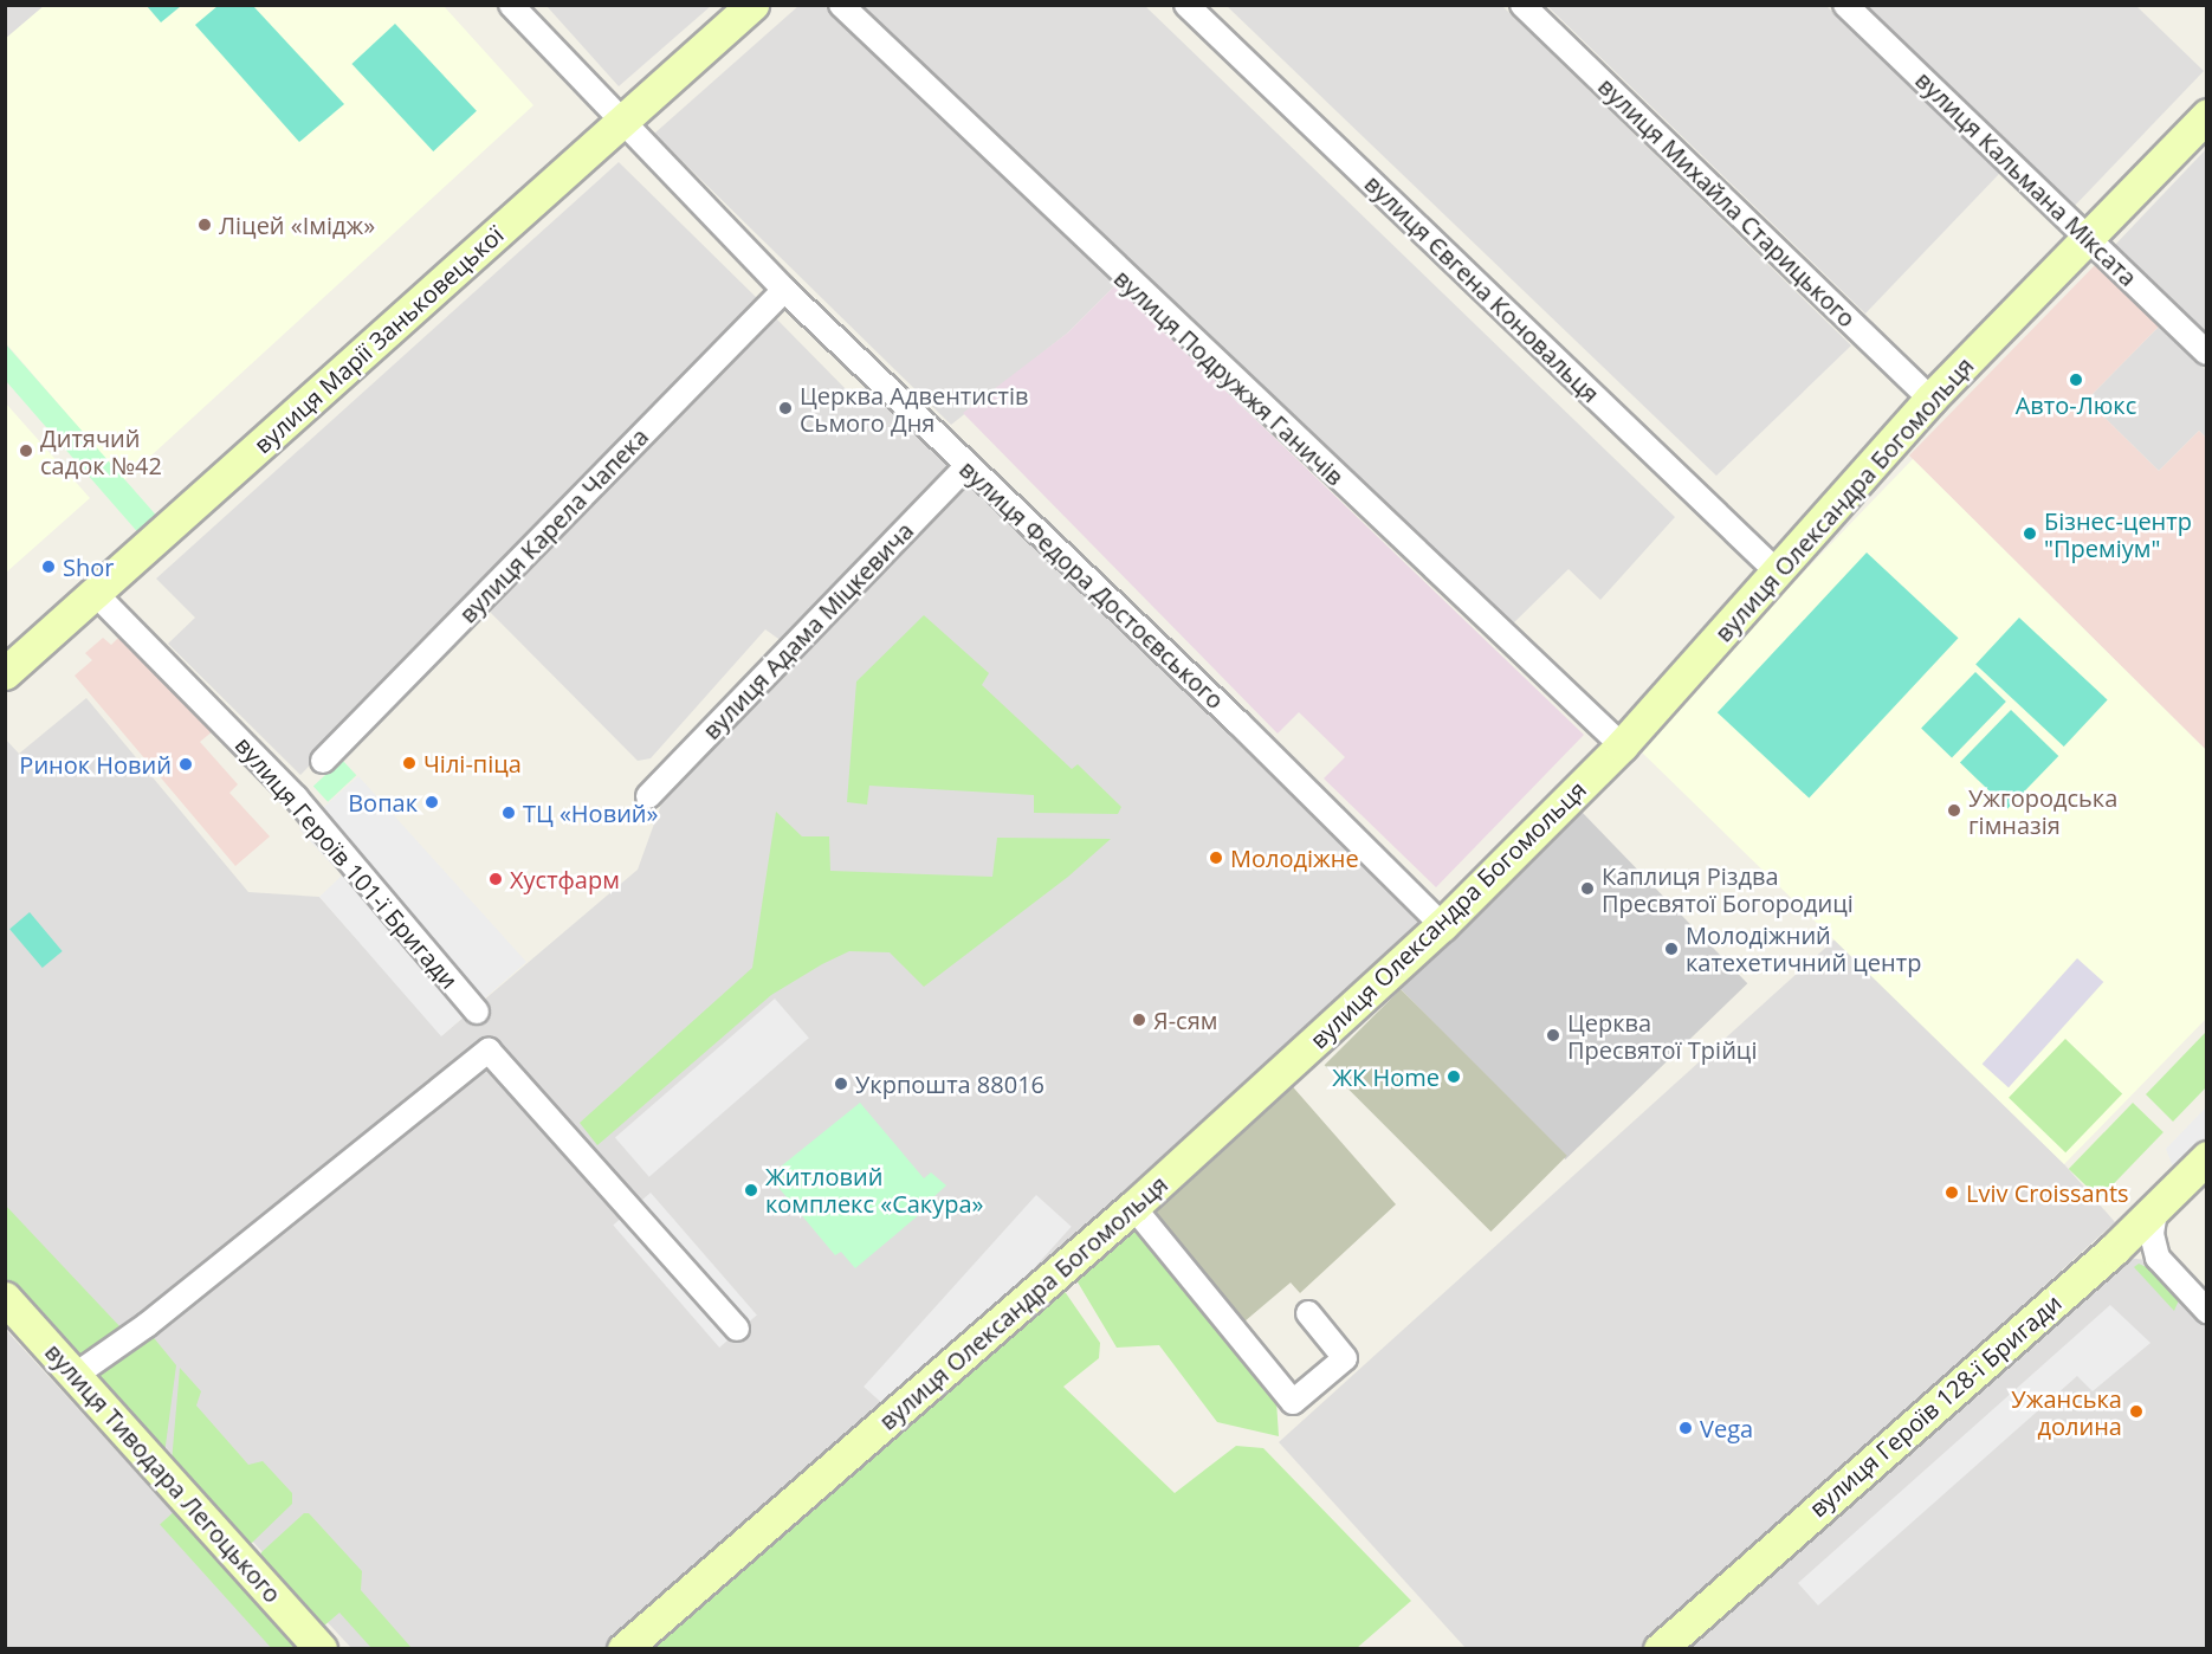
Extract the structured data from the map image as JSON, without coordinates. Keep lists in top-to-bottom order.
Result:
{
  "streets": {
    "street": [
      "вулиця Кальмана Міксата",
      "вулиця Михайла Старицького",
      "вулиця Євгена Коновальця",
      "вулиця Марії Заньковецької",
      "вулиця Подружжя Ганичів",
      "вулиця Олександра Богомольця",
      "вулиця Карела Чапека",
      "вулиця Федора Достоєвського",
      "вулиця Адама Міцкевича",
      "вулиця Героїв 101-ї Бригади",
      "вулиця Героїв 128-ї Бригади",
      "вулиця Тиводара Легоцького"
    ]
  },
  "crossings": [
    ["вулиця Кальмана Міксата", "вулиця Олександра Богомольця"],
    ["вулиця Михайла Старицького", "вулиця Олександра Богомольця"],
    ["вулиця Євгена Коновальця", "вулиця Олександра Богомольця"],
    ["вулиця Марії Заньковецької", "вулиця Федора Достоєвського"],
    ["вулиця Марії Заньковецької", "вулиця Героїв 101-ї Бригади"],
    ["вулиця Подружжя Ганичів", "вулиця Олександра Богомольця"],
    ["вулиця Олександра Богомольця", "вулиця Федора Достоєвського"],
    ["вулиця Карела Чапека", "вулиця Федора Достоєвського"],
    ["вулиця Федора Достоєвського", "вулиця Адама Міцкевича"]
  ],
  "places": [
    "Ліцей «Імідж»",
    "Авто-Люкс",
    "Церква Адвентистів Сьмого Дня",
    "Дитячий садок №42",
    "Бізнес-центр \"Преміум\"",
    "Shor",
    "Чілі-піца",
    "Ринок Новий",
    "Вопак",
    "Ужгородська гімназія",
    "ТЦ «Новий»",
    "Молодіжне",
    "Хустфарм",
    "Каплиця Різдва Пресвятої Богородиці",
    "Молодіжний катехетичний центр",
    "Я-сям",
    "Церква Пресвятої Трійці",
    "ЖК Home",
    "Укрпошта 88016",
    "Житловий комплекс «Сакура»",
    "Lviv Croissants",
    "Ужанська долина",
    "Vega"
  ]
}
